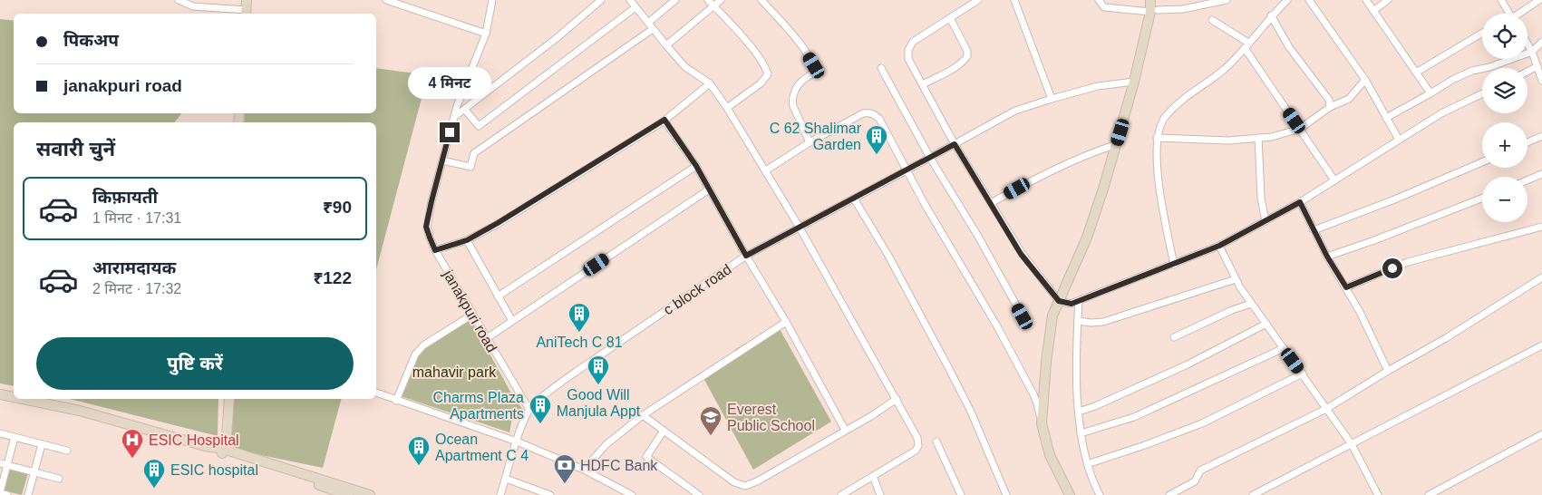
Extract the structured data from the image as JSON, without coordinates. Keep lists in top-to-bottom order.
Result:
{
  "streets": {
    "street": ["c block road", "janakpuri road"]
  },
  "crossings": [
    ["c block road", "janakpuri road"]
  ],
  "parks": ["mahavir park"],
  "places": {
    "building": [
      "C 62 Shalimar Garden",
      "AniTech C 81",
      "Good Will Manjula Appt",
      "Charms Plaza Apartments",
      "Ocean Apartment C 4",
      "ESIC hospital"
    ],
    "school or university": ["Everest Public School"],
    "hospital": ["ESIC Hospital"],
    "bank": ["HDFC Bank"]
  },
  "page": {
    "map_buttons": ["+", "−"],
    "banner": ["पिकअप", "janakpuri road"],
    "bubble": "4 मिनट",
    "heading": "सवारी चुनें",
    "list": [
      {
        "name": "किफ़ायती",
        "note": "1 मिनट · 17:31",
        "value": "₹90"
      },
      {
        "name": "आरामदायक",
        "note": "2 मिनट · 17:32",
        "value": "₹122"
      }
    ],
    "buttons": "पुष्टि करें"
  }
}
